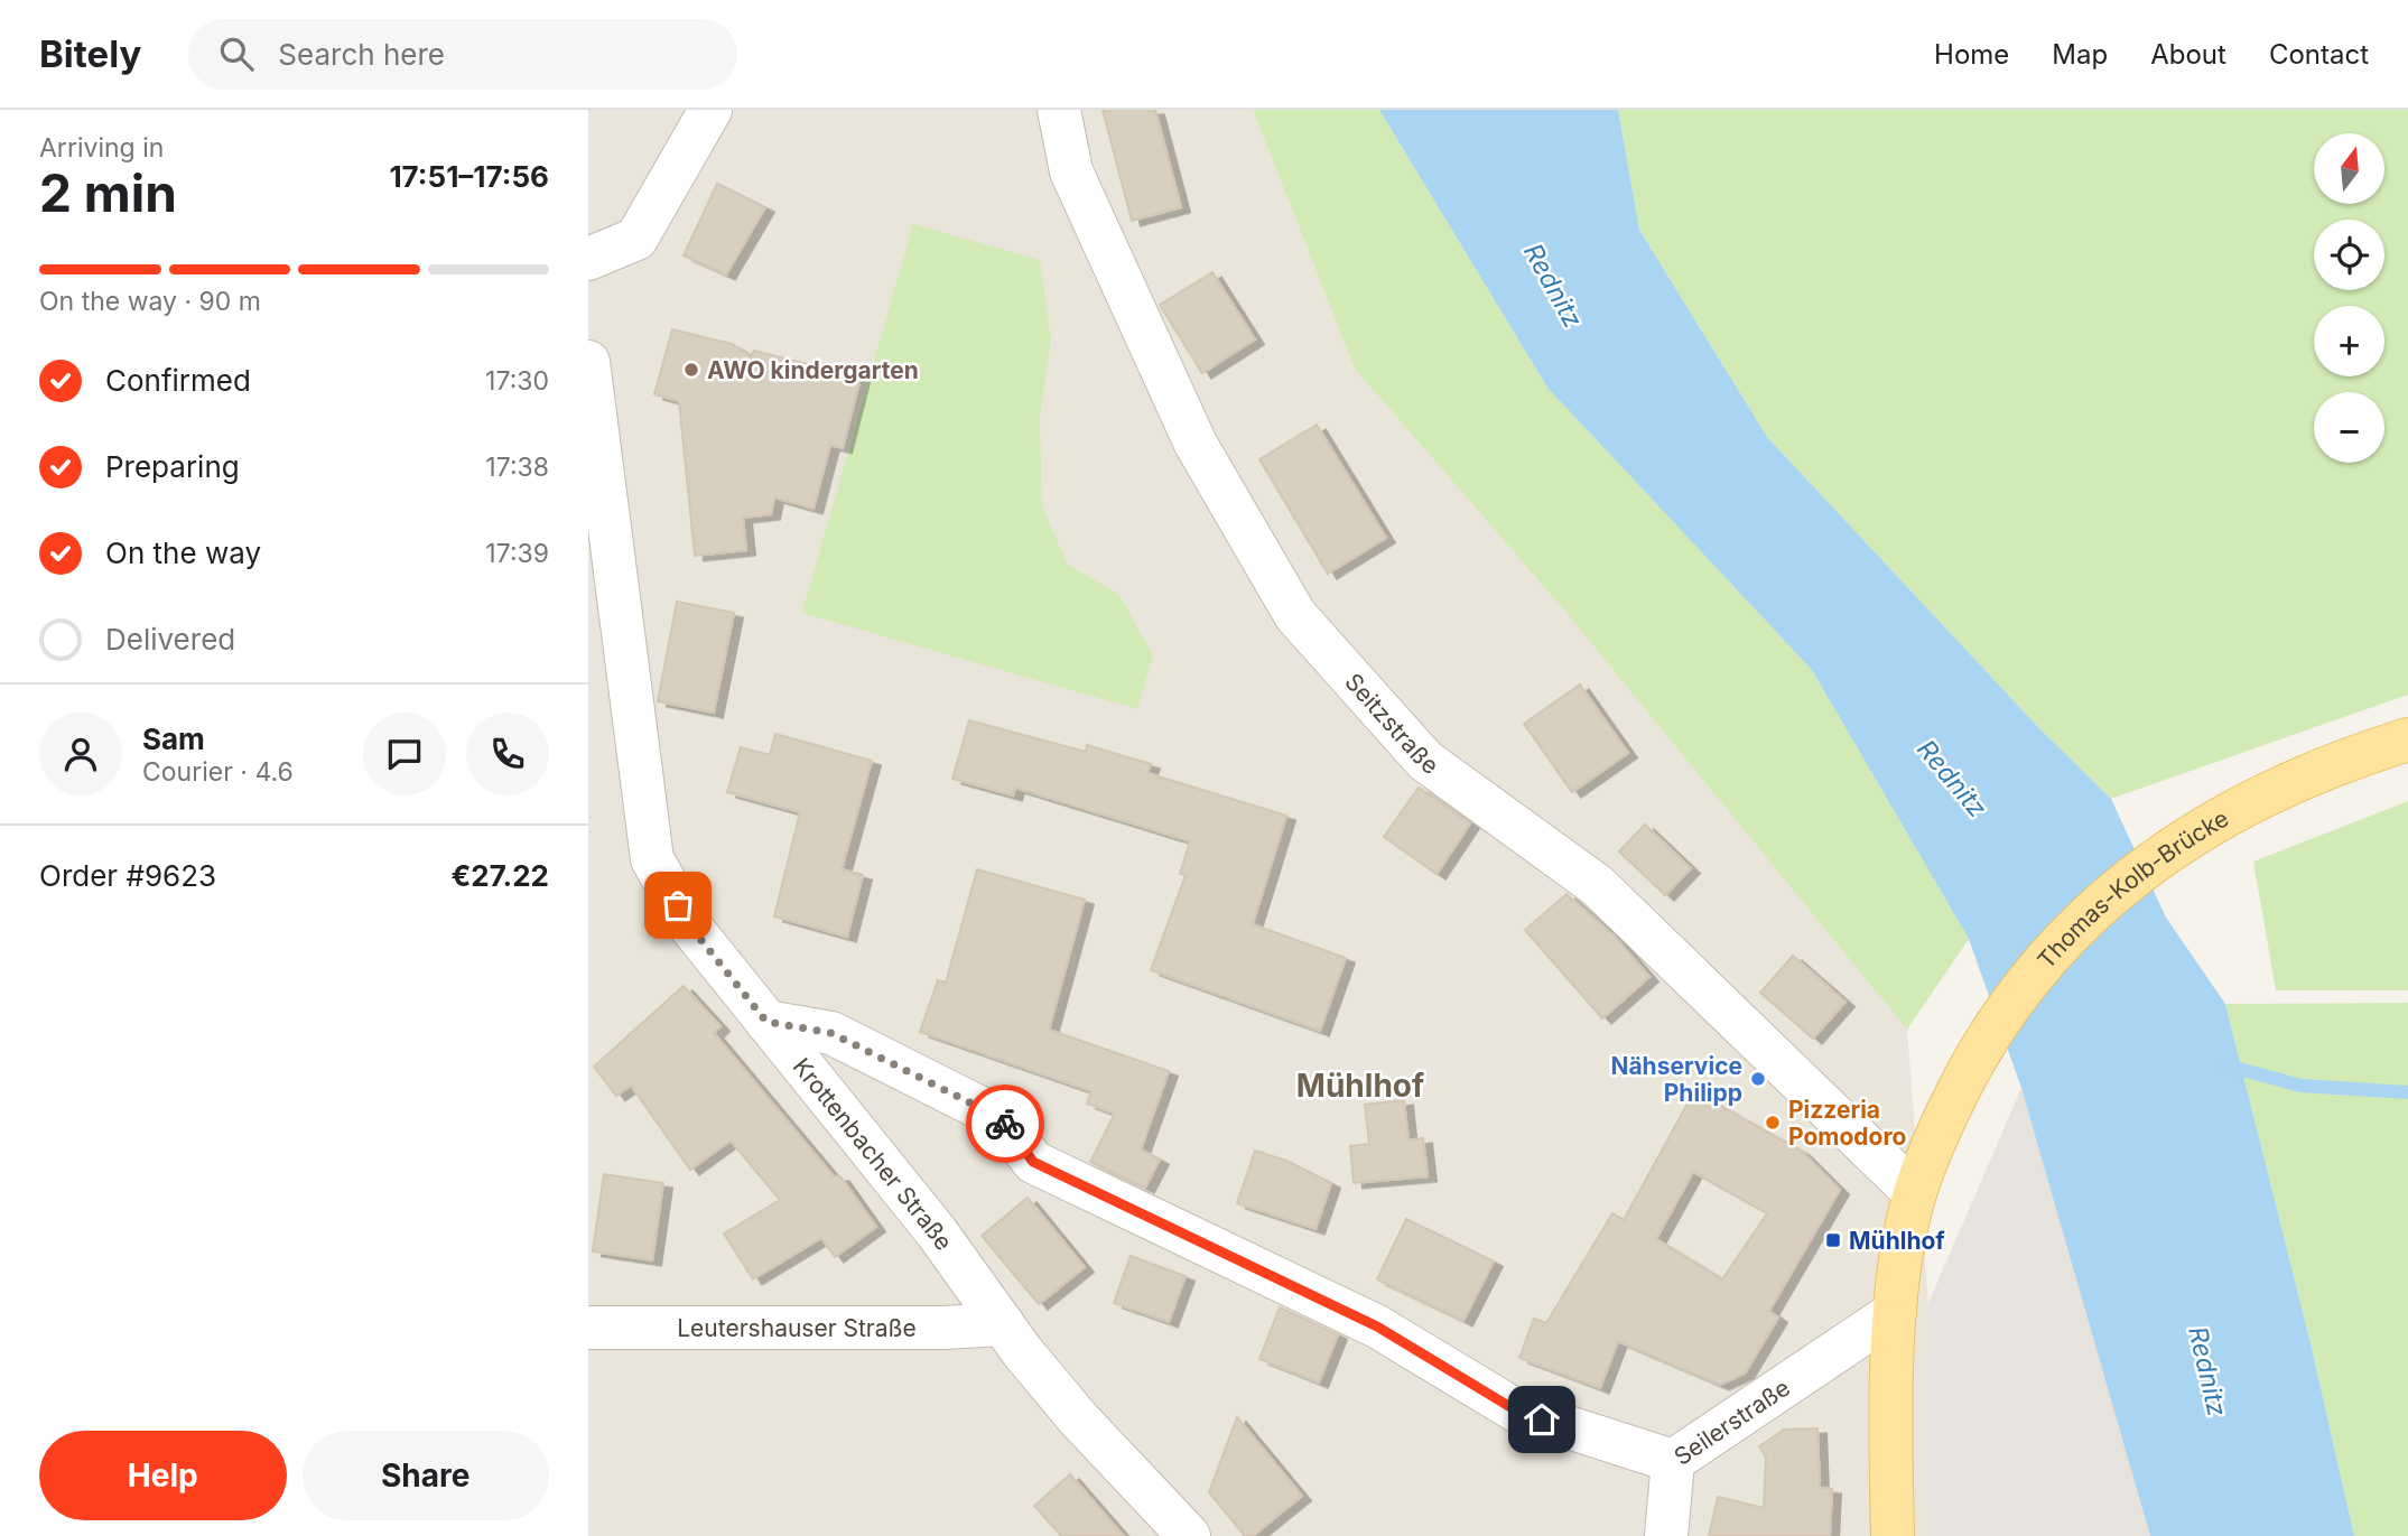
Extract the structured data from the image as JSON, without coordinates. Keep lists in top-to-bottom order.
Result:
{
  "streets": {
    "main road": ["Thomas-Kolb-Brücke"],
    "street": [
      "Seitzstraße",
      "Krottenbacher Straße",
      "Leutershauser Straße",
      "Seilerstraße"
    ]
  },
  "crossings": [
    ["Seitzstraße", "Thomas-Kolb-Brücke"],
    ["Thomas-Kolb-Brücke", "Seilerstraße"],
    ["Krottenbacher Straße", "Leutershauser Straße"],
    ["Krottenbacher Straße", "Seilerstraße"]
  ],
  "districts": ["Mühlhof"],
  "water": ["Rednitz"],
  "places": {
    "other": ["AWO kindergarten", "Nähservice Philipp", "Pizzeria Pomodoro"],
    "transit": ["Mühlhof"]
  },
  "north": "top",
  "page": {
    "header": "Bitely",
    "search": "Search here",
    "nav": [
      "Home",
      "Map",
      "About",
      "Contact"
    ],
    "heading": ["2 min", "Arriving in", "17:51–17:56"],
    "panel": [
      "Sam",
      "Courier · 4.6",
      "Order #9623",
      "€27.22"
    ],
    "map_buttons": ["+", "−"],
    "bar": "On the way · 90 m",
    "list": [
      ["Confirmed", "17:30"],
      ["Preparing", "17:38"],
      ["On the way", "17:39"],
      "Delivered"
    ],
    "buttons": ["Help", "Share"]
  }
}
